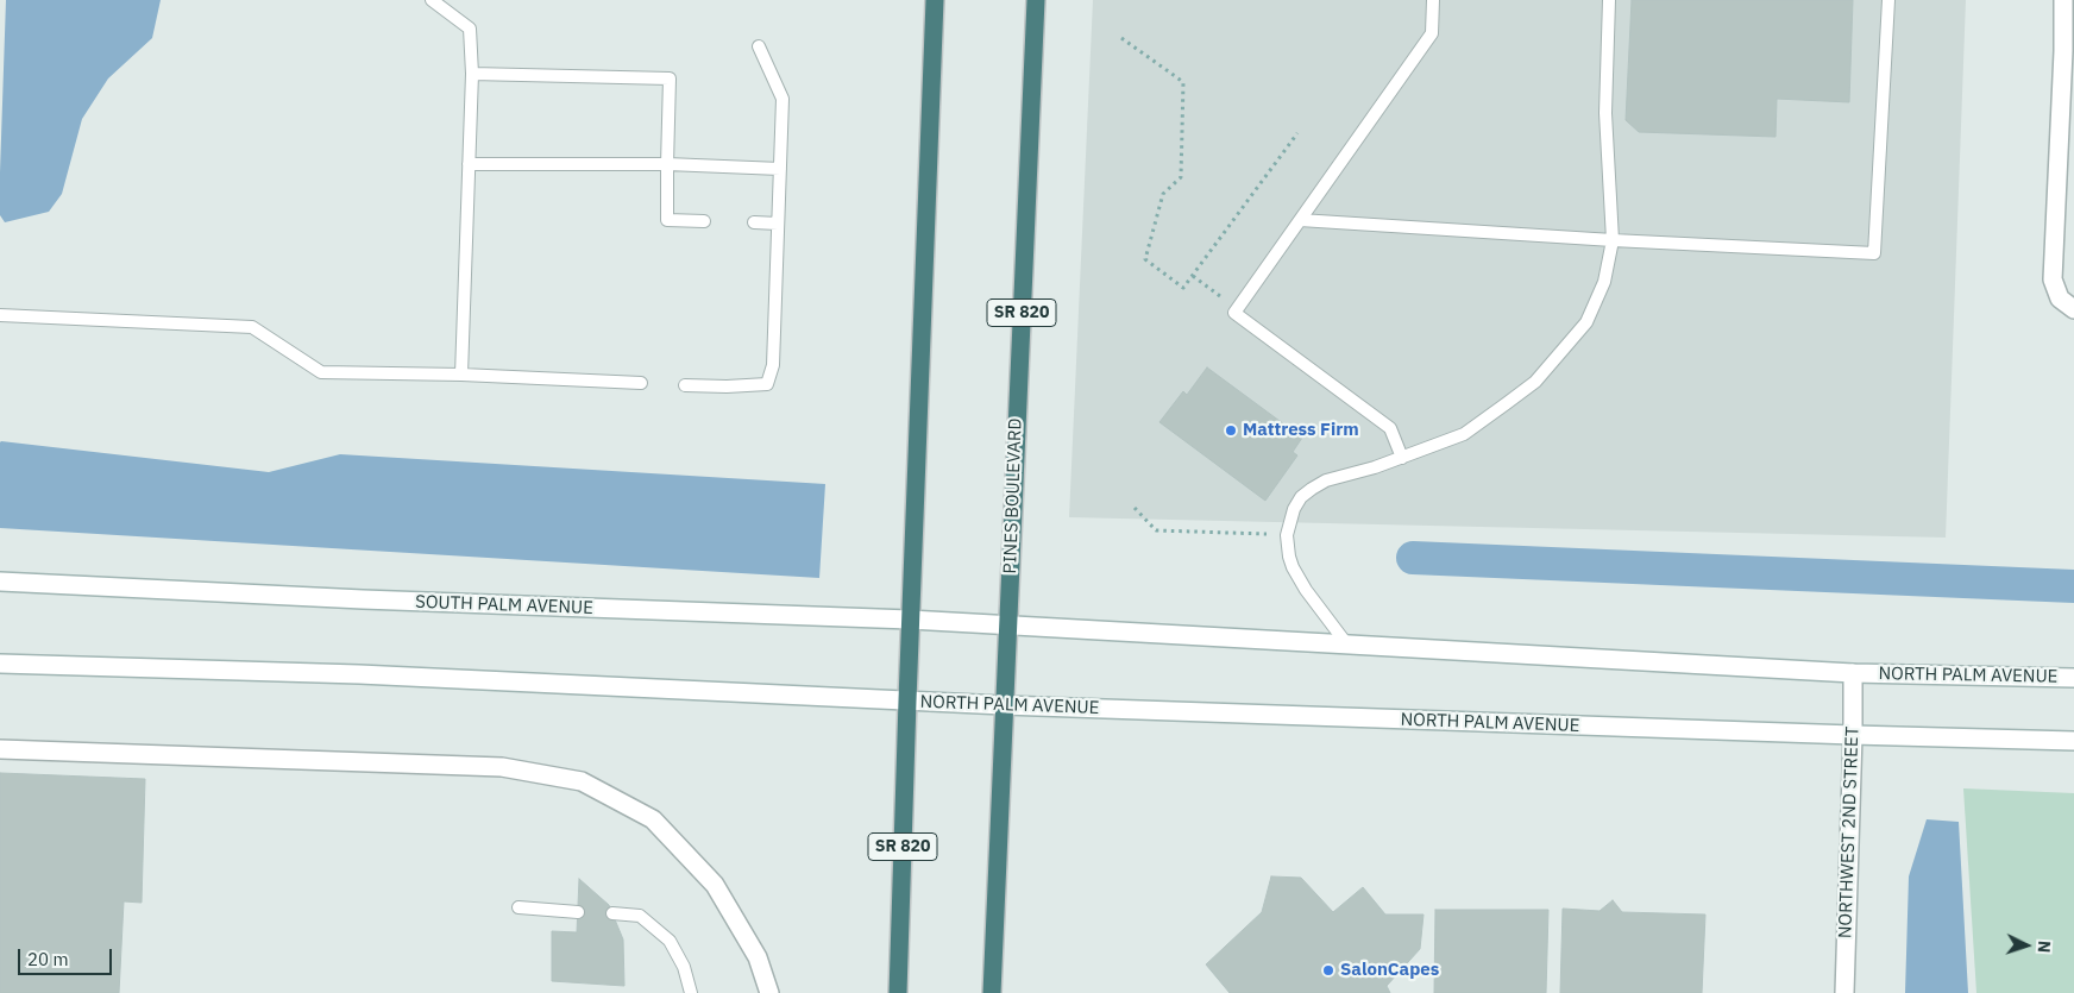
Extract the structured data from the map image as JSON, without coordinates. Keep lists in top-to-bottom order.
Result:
{
  "streets": {
    "highway": ["SR 820", "PINES BOULEVARD"],
    "main road": ["SOUTH PALM AVENUE", "NORTH PALM AVENUE", "NORTHWEST 2ND STREET"]
  },
  "crossings": [
    ["SR 820", "SOUTH PALM AVENUE"],
    ["SR 820", "NORTH PALM AVENUE"],
    ["PINES BOULEVARD", "SOUTH PALM AVENUE"],
    ["PINES BOULEVARD", "NORTH PALM AVENUE"],
    ["SOUTH PALM AVENUE", "NORTH PALM AVENUE"],
    ["NORTH PALM AVENUE", "NORTHWEST 2ND STREET"]
  ],
  "places": ["Mattress Firm", "SalonCapes"],
  "scale_bar": "20 m",
  "north": "right"
}
